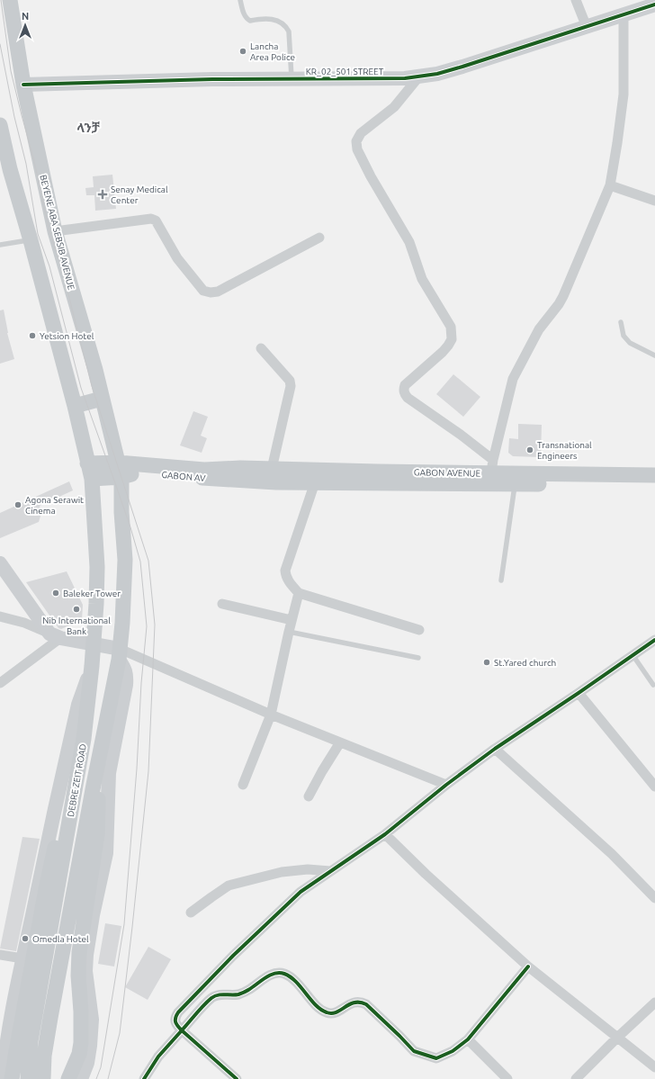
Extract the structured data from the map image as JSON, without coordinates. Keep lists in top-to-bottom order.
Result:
{
  "streets": {
    "main road": [
      "KR_02_501 STREET",
      "BEYENE ABA SEBSIB AVENUE",
      "GABON AVENUE",
      "GABON AV",
      "DEBRE ZEIT ROAD"
    ]
  },
  "crossings": [
    ["KR_02_501 STREET", "BEYENE ABA SEBSIB AVENUE"],
    ["BEYENE ABA SEBSIB AVENUE", "GABON AV"],
    ["GABON AVENUE", "GABON AV"],
    ["GABON AV", "DEBRE ZEIT ROAD"]
  ],
  "districts": ["ላንቻ"],
  "places": {
    "other": [
      "Lancha Area Police",
      "Yetsion Hotel",
      "Transnational Engineers",
      "Agona Serawit Cinema",
      "Baleker Tower",
      "Nib International Bank",
      "St.Yared church",
      "Omedla Hotel"
    ],
    "health": ["Senay Medical Center"]
  },
  "north": "top"
}
